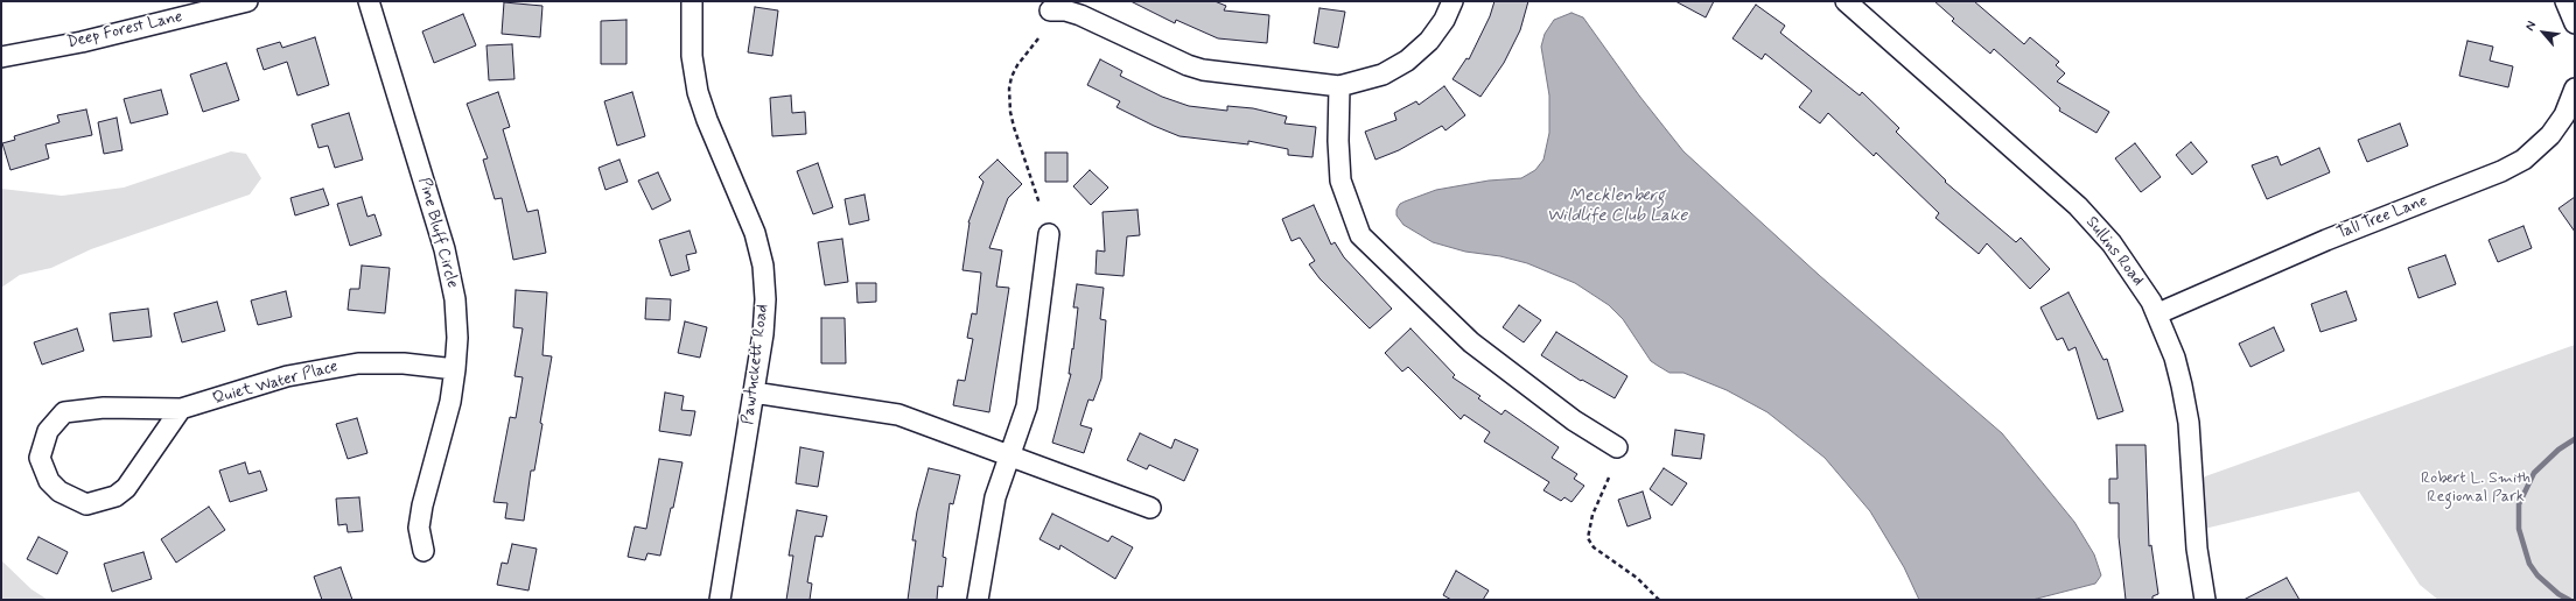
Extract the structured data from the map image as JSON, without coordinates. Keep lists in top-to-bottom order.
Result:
{
  "streets": {
    "street": [
      "Deep Forest Lane",
      "Tall Tree Lane",
      "Pine Bluff Circle",
      "Sullins Road",
      "Pawtuckett Road",
      "Quiet Water Place"
    ]
  },
  "crossings": [
    ["Tall Tree Lane", "Sullins Road"],
    ["Pine Bluff Circle", "Quiet Water Place"]
  ],
  "water": ["Mecklenberg Wildlife Club Lake"],
  "parks": ["Robert L. Smith Regional Park"],
  "north": "top left"
}
